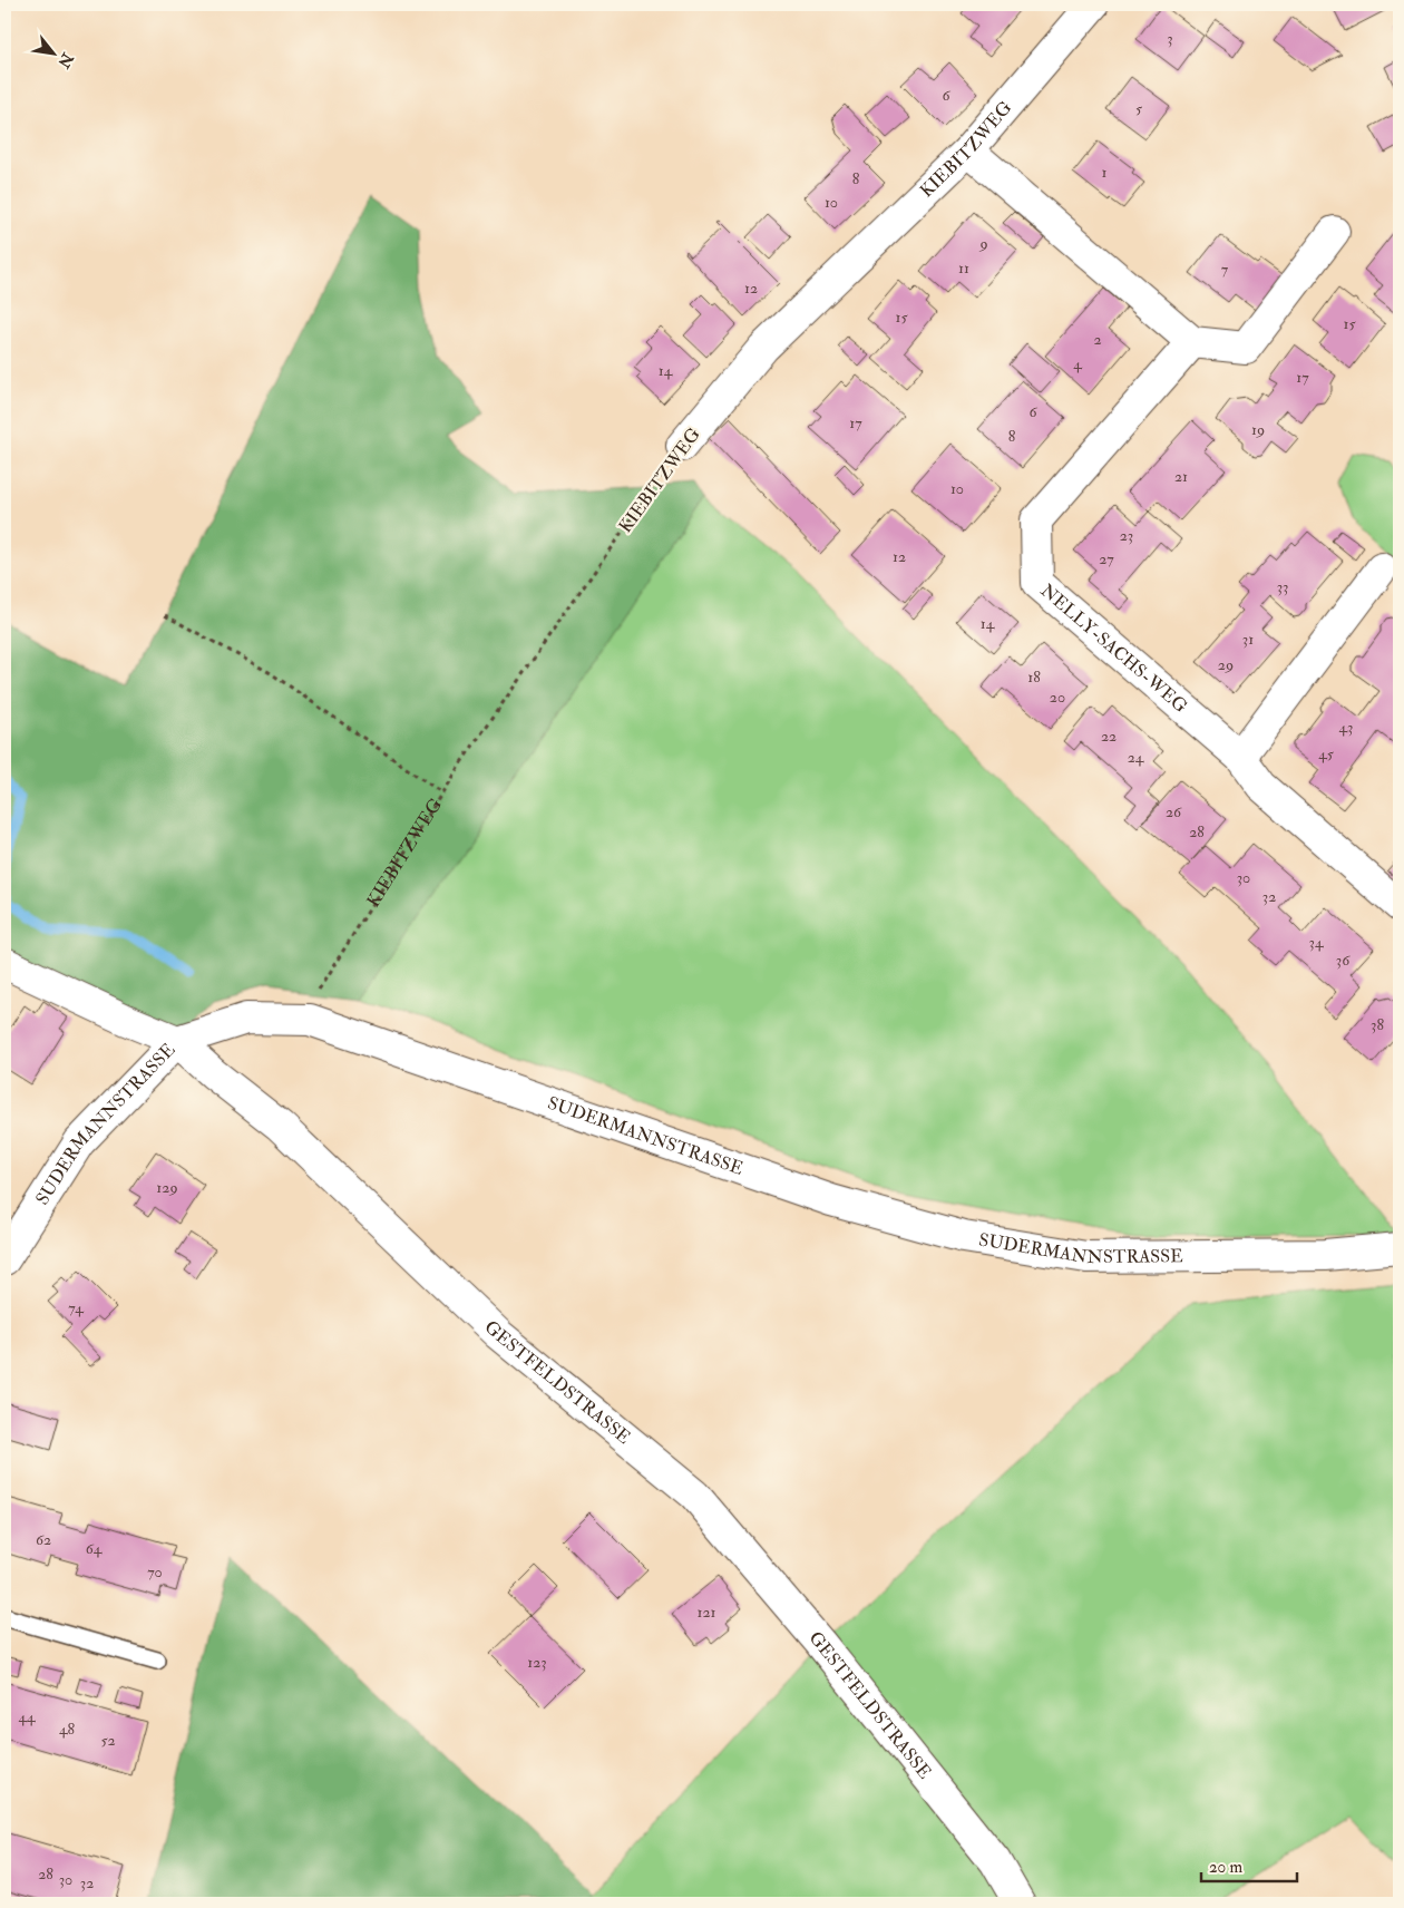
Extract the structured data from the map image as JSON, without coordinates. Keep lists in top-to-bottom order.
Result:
{
  "streets": {
    "street": [
      "KIEBITZWEG",
      "NELLY-SACHS-WEG",
      "SUDERMANNSTRASSE",
      "GESTFELDSTRASSE"
    ]
  },
  "crossings": [
    ["KIEBITZWEG", "SUDERMANNSTRASSE"],
    ["SUDERMANNSTRASSE", "GESTFELDSTRASSE"]
  ],
  "house_numbers": [
    "3",
    "6",
    "5",
    "1",
    "8",
    "10",
    "9",
    "11",
    "7",
    "12",
    "15",
    "15",
    "2",
    "4",
    "14",
    "17",
    "6",
    "17",
    "19",
    "8",
    "21",
    "10",
    "23",
    "12",
    "27",
    "33",
    "14",
    "31",
    "29",
    "18",
    "20",
    "43",
    "22",
    "45",
    "24",
    "26",
    "28",
    "30",
    "32",
    "34",
    "36",
    "38",
    "129",
    "74",
    "62",
    "64",
    "70",
    "121",
    "123",
    "44",
    "48",
    "52",
    "28",
    "30",
    "32"
  ],
  "scale_bar": "20 m",
  "north": "bottom right"
}
